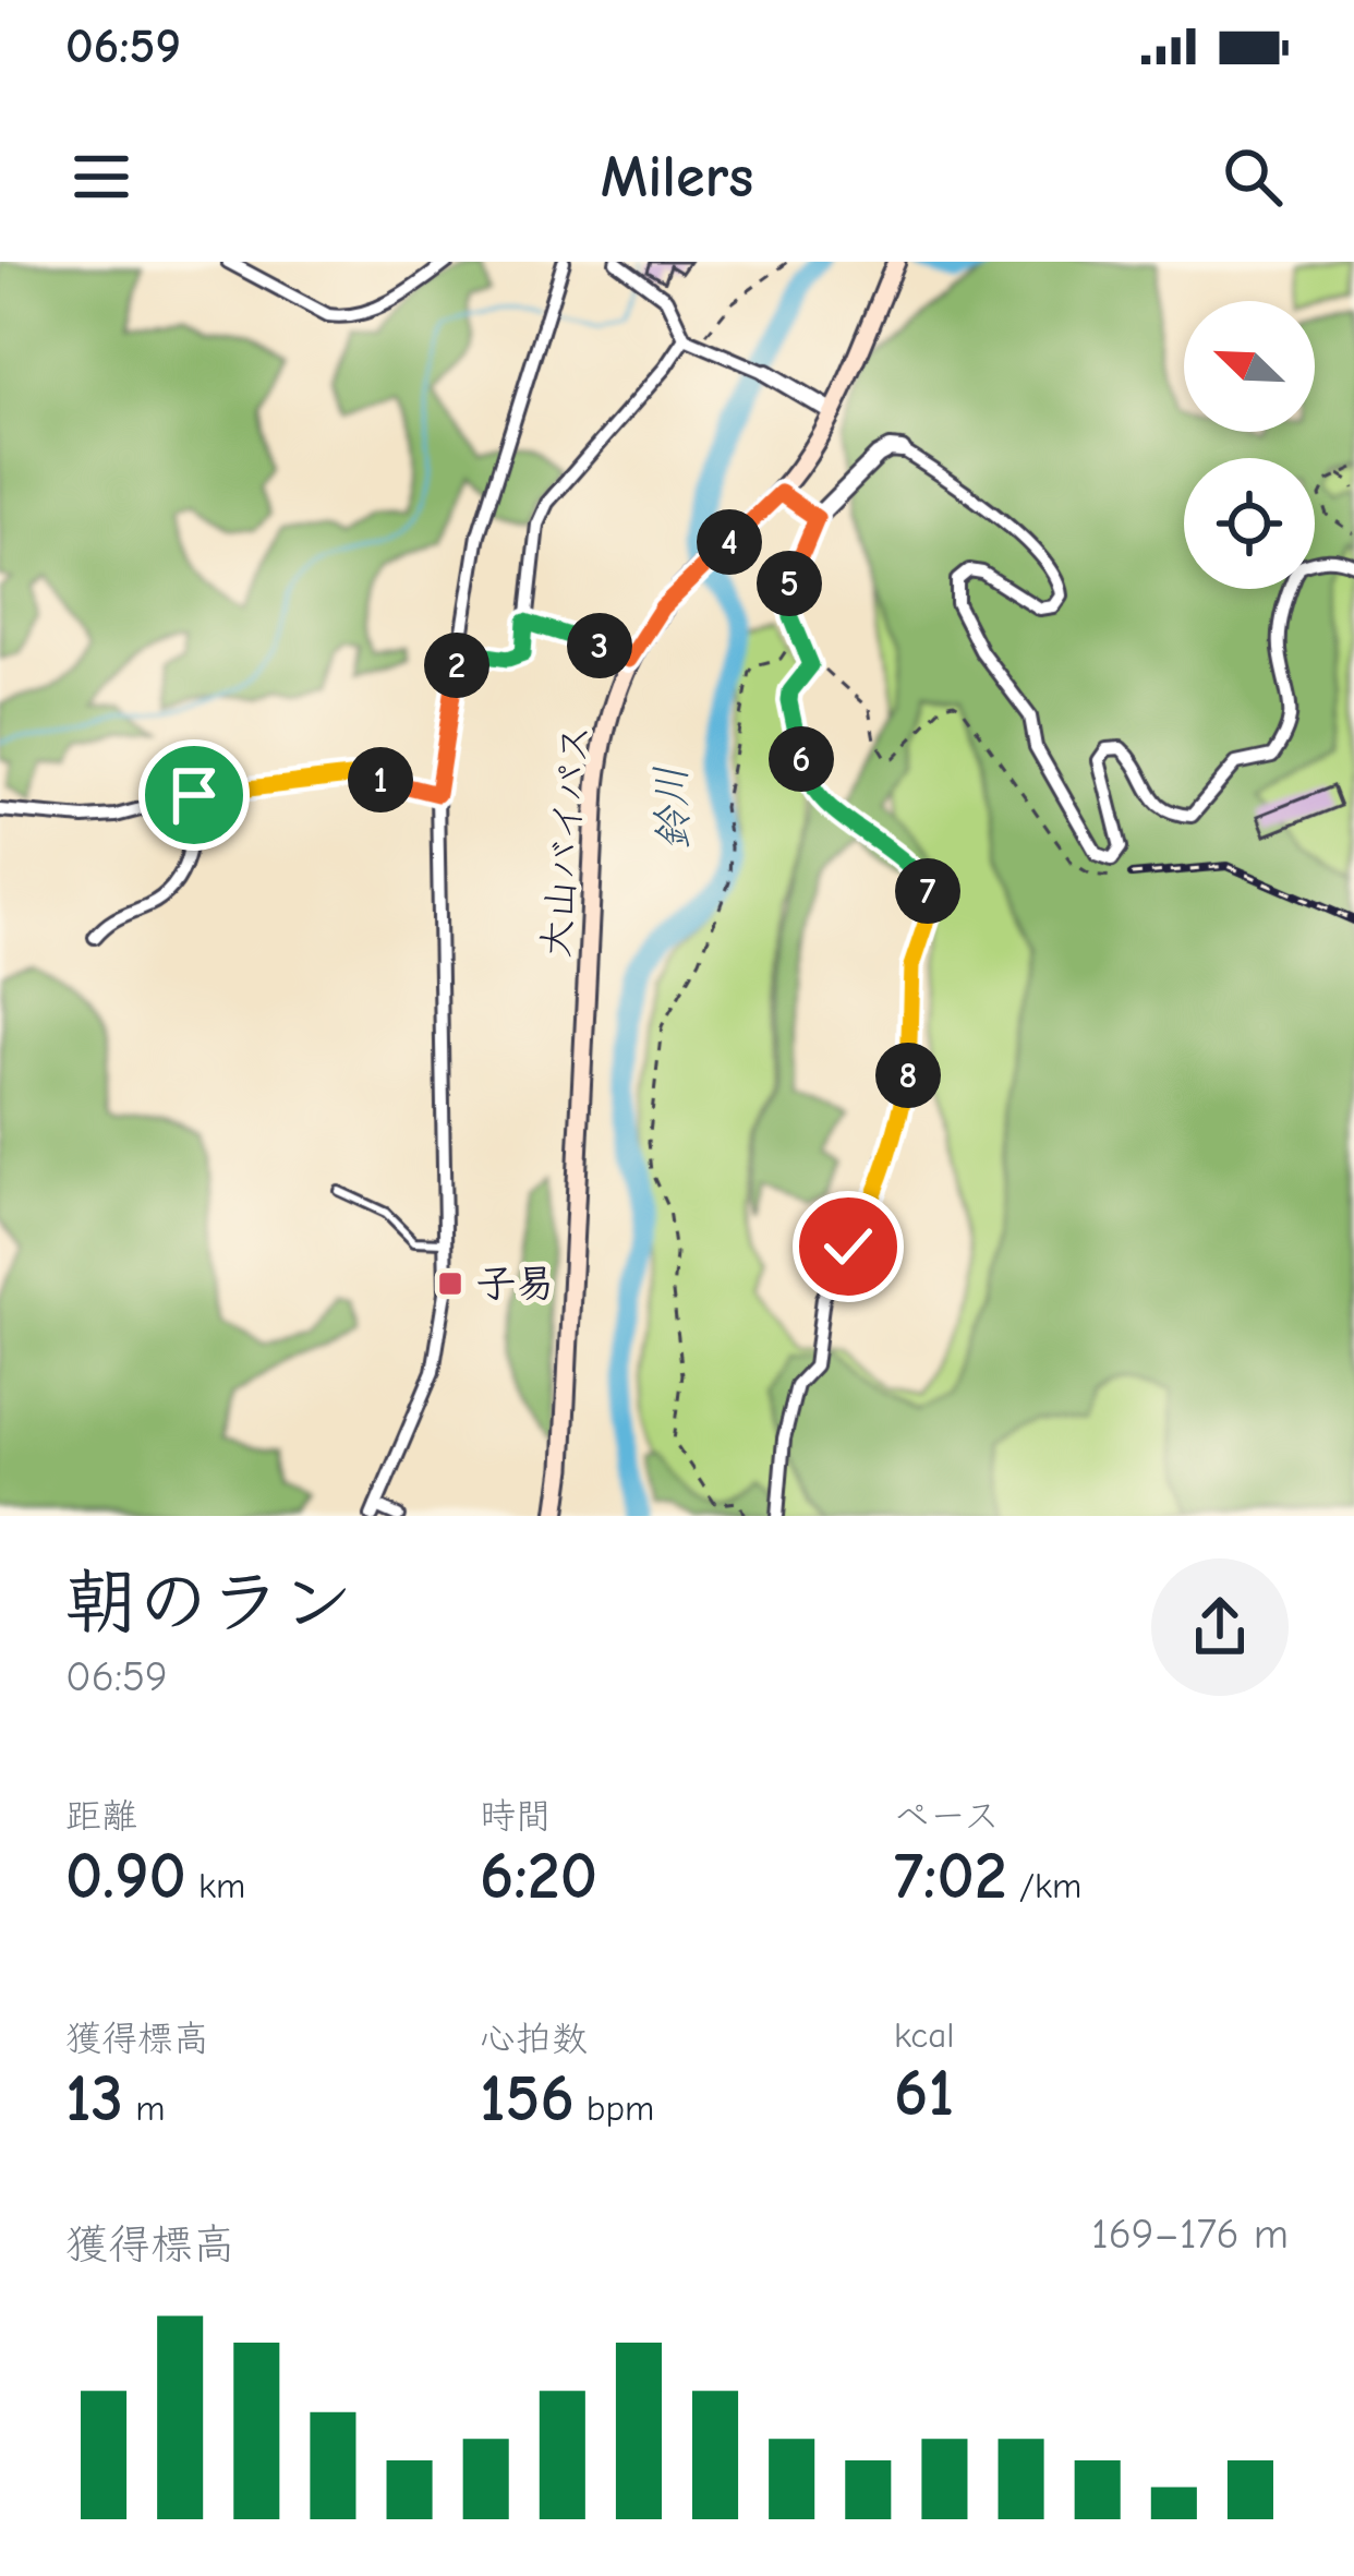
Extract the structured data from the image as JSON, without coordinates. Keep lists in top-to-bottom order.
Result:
{
  "streets": {
    "main road": ["大山バイパス"]
  },
  "water": ["鈴川"],
  "places": {
    "transit": ["子易"]
  },
  "north": "top left",
  "page": {
    "status": "06:59",
    "header": "Milers",
    "pins": [
      "4",
      "5",
      "3",
      "2",
      "6",
      "1",
      "7",
      "8"
    ],
    "heading": ["朝のラン", "06:59"],
    "stats": [
      ["距離", "0.90 km"],
      ["時間", "6:20"],
      ["ペース", "7:02 /km"],
      ["獲得標高", "13 m"],
      ["心拍数", "156 bpm"],
      ["kcal", "61"]
    ],
    "chart": ["獲得標高", "169–176 m"]
  }
}
